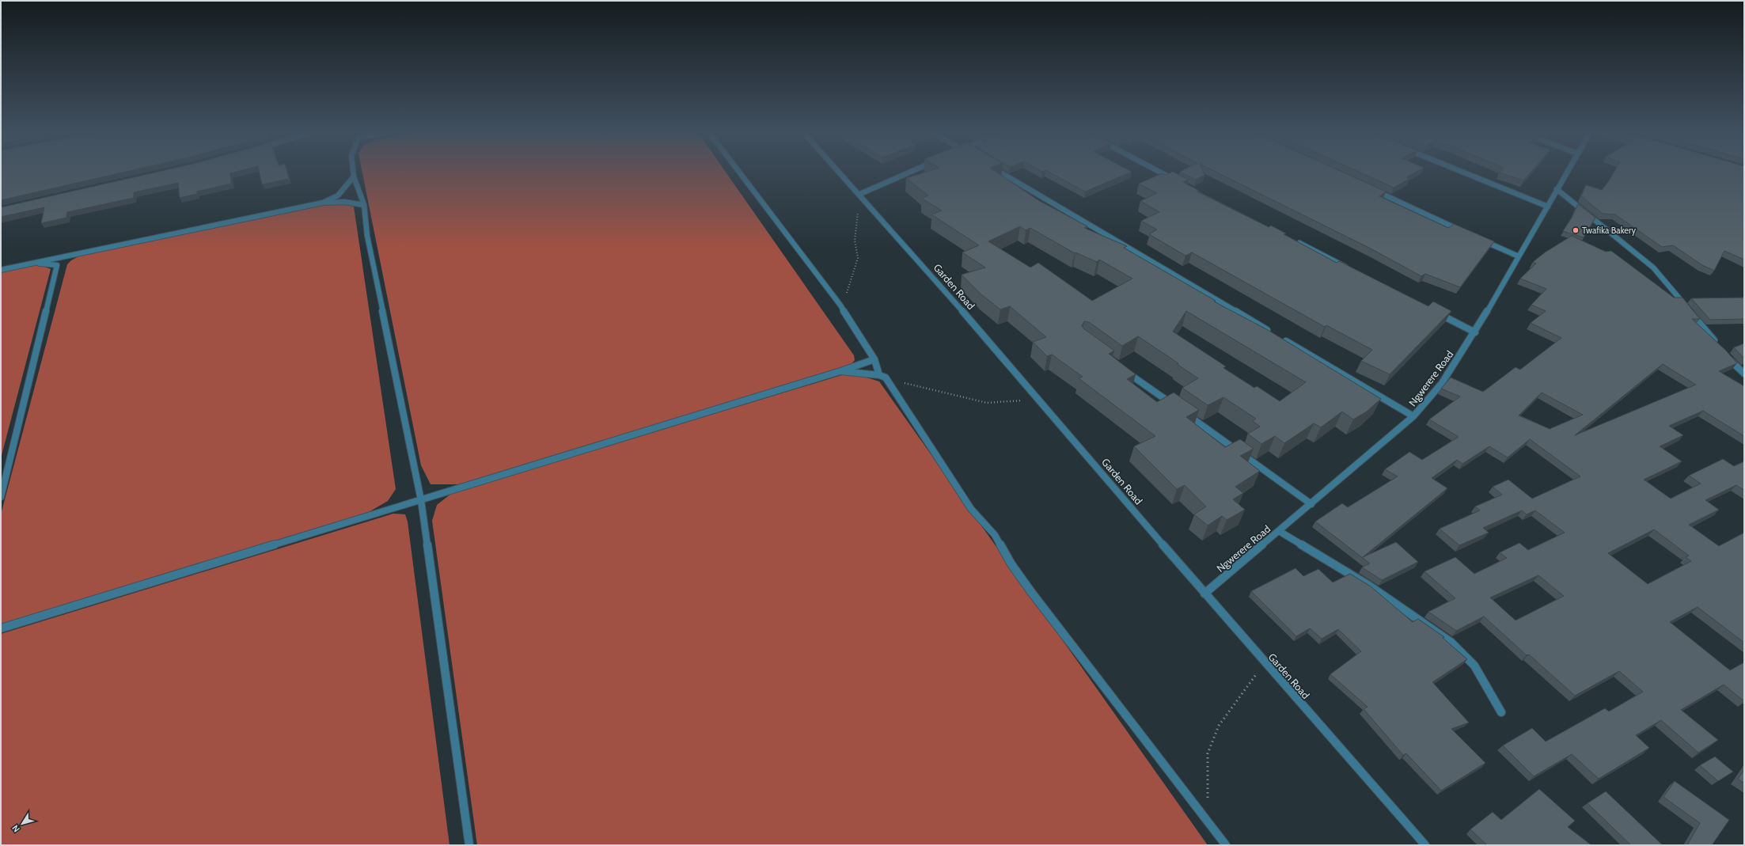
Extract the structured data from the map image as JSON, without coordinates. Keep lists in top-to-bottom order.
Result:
{
  "streets": {
    "street": ["Garden Road", "Ngwerere Road"]
  },
  "crossings": [
    ["Garden Road", "Ngwerere Road"]
  ],
  "places": ["Twafika Bakery"],
  "north": "bottom left"
}
